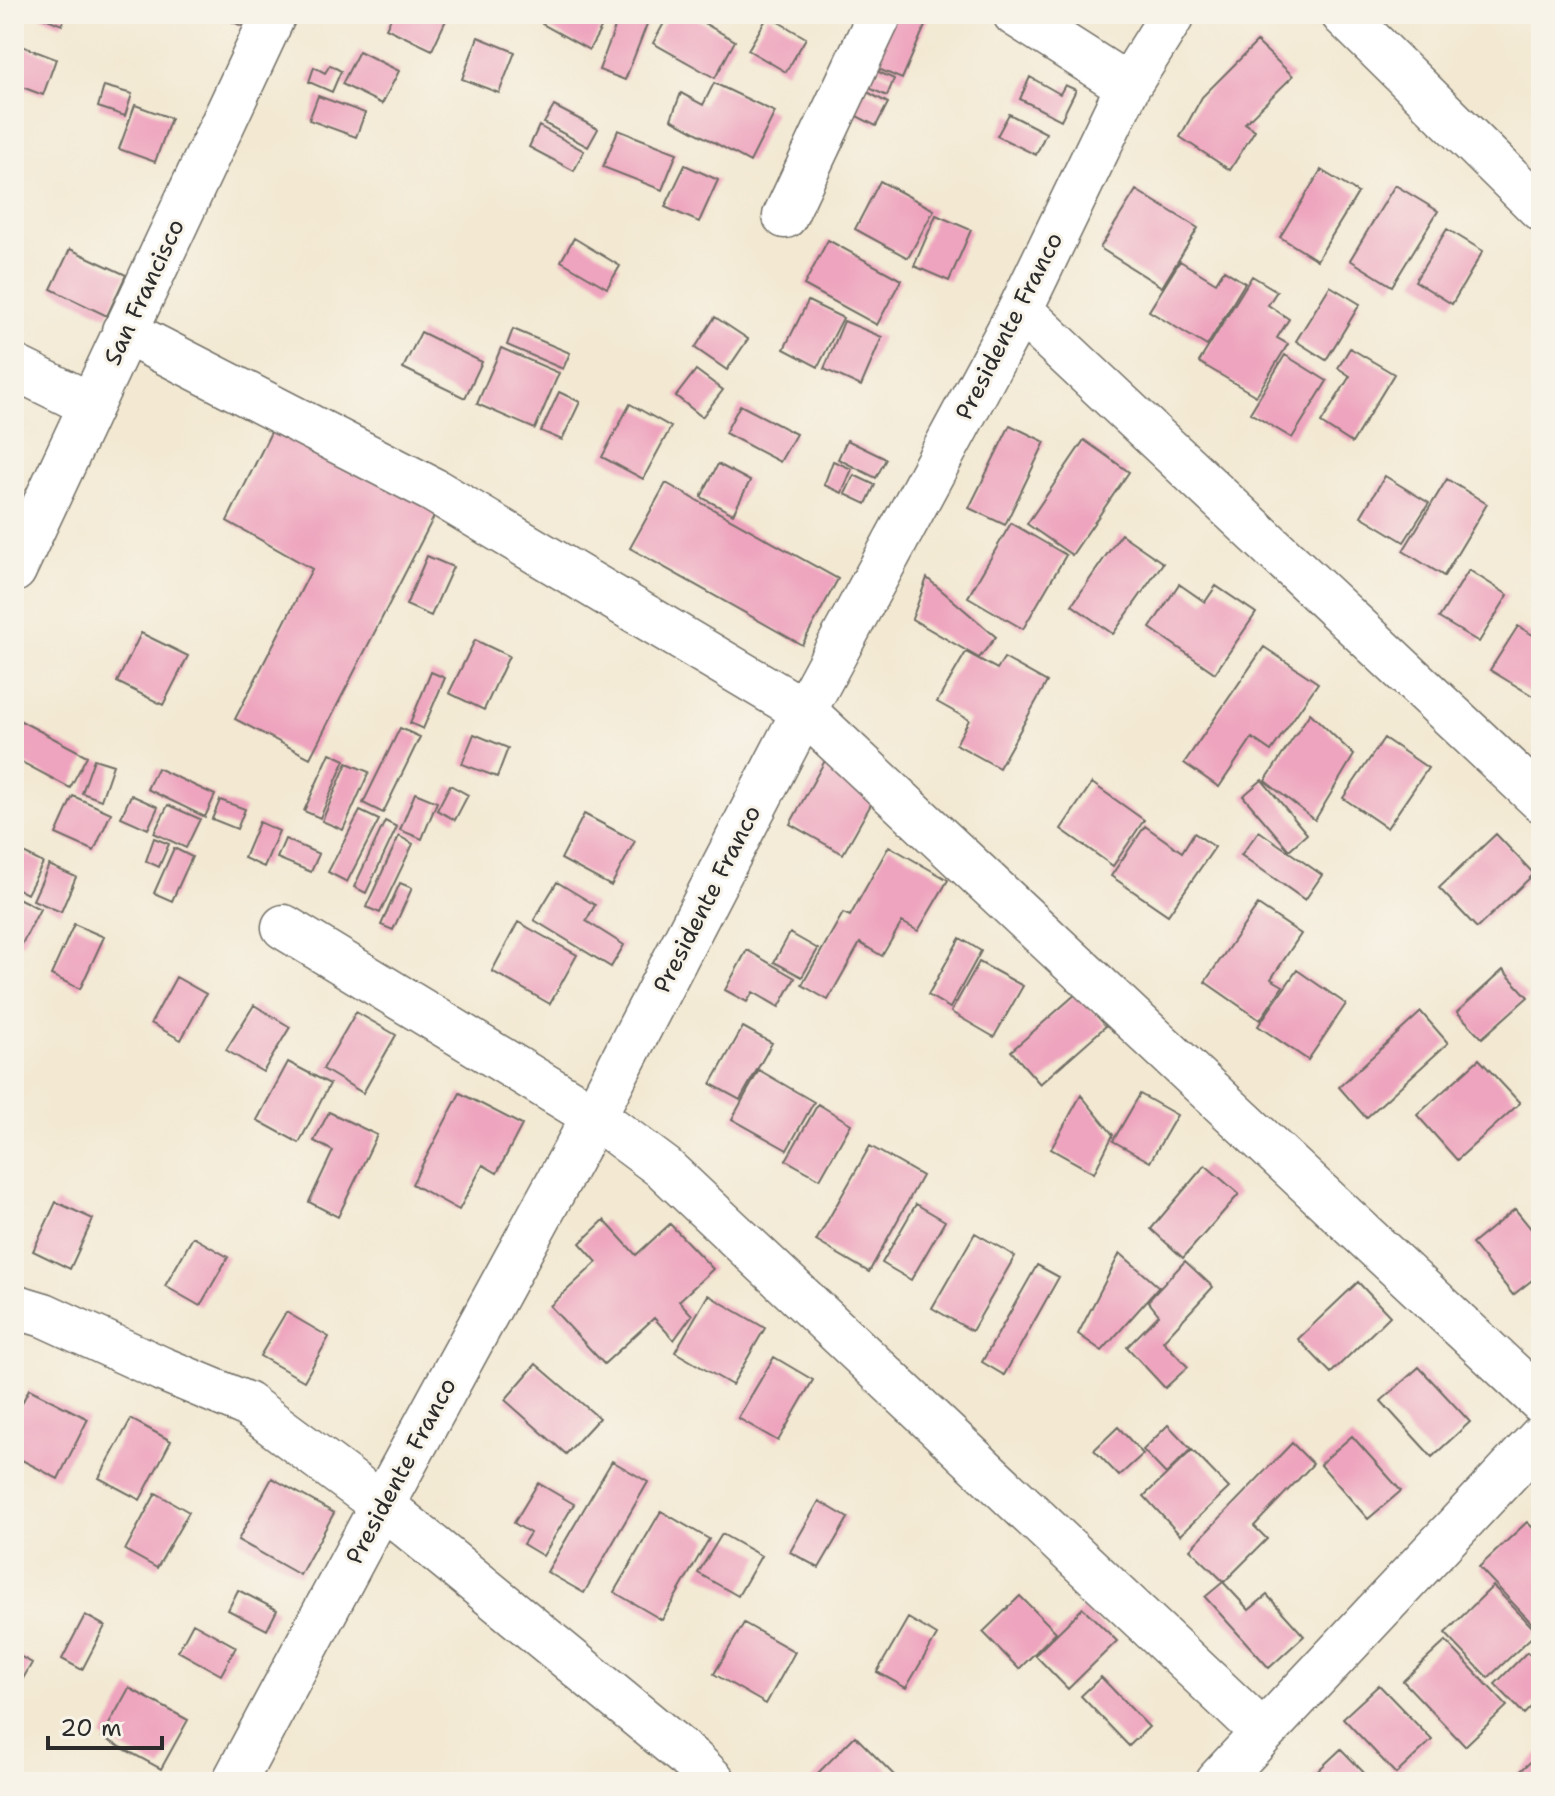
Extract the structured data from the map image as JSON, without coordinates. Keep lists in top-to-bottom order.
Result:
{
  "streets": {
    "street": ["San Francisco", "Presidente Franco"]
  },
  "scale_bar": "20 m"
}
